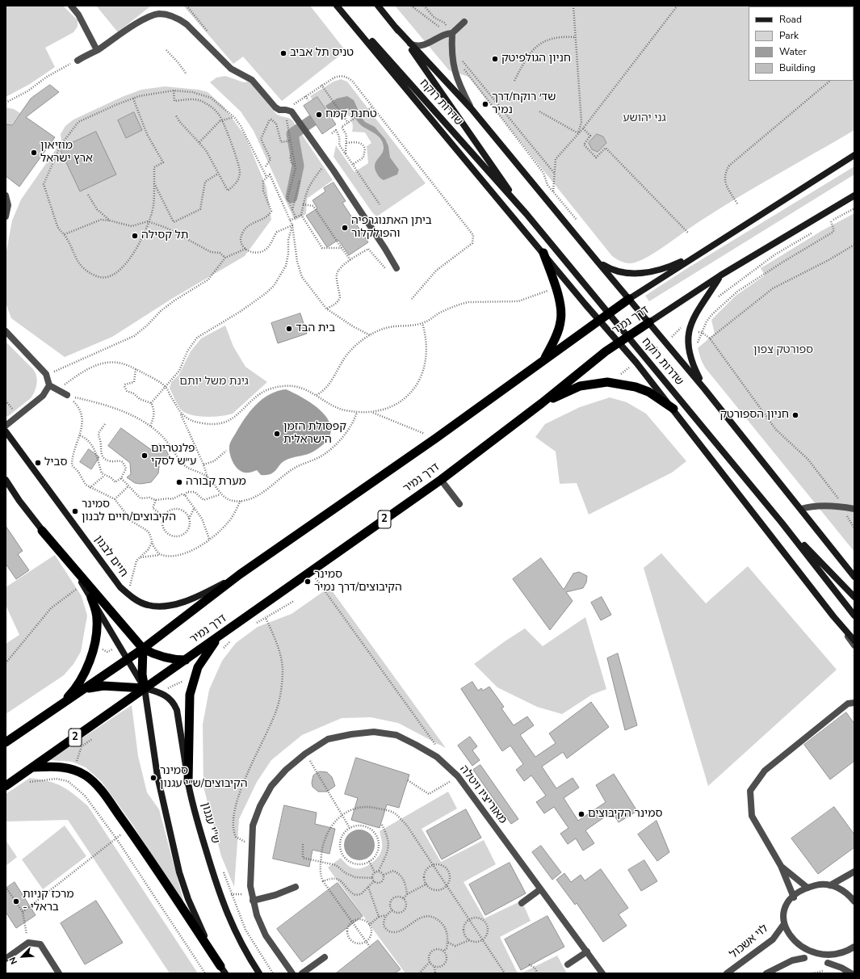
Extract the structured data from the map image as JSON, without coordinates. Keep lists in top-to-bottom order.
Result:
{
  "streets": {
    "highway": ["דרך נמיר", "2"],
    "main road": ["שדרות רוקח", "חיים לבנון", "ש''י עגנון"],
    "street": ["מאוריציו ויטלה", "לוי אשכול"]
  },
  "crossings": [
    ["דרך נמיר", "חיים לבנון"],
    ["דרך נמיר", "ש''י עגנון"]
  ],
  "parks": ["גני יהושע", "ספורטק צפון", "גינת משל יותם"],
  "places": [
    "טניס תל אביב",
    "חניון הגולפיטק",
    "שד׳ רוקח/דרך נמיר",
    "טחנת קמח",
    "מוזיאון ארץ ישראל",
    "ביתן האתנוגרפיה והפולקלור",
    "תל קסילה",
    "בית הבד",
    "חניון הספורטק",
    "קפסולת הזמן הישראלית",
    "פלנטריום ע״ש לסקי",
    "סביל",
    "מערת קבורה",
    "סמינר הקיבוצים/חיים לבנון",
    "סמינר הקיבוצים/דרך נמיר",
    "סמינר הקיבוצים/ש״י עגנון",
    "סמינר הקיבוצים",
    "מרכז קניות - בראלי"
  ],
  "legend": [
    "Road",
    "Park",
    "Water",
    "Building"
  ],
  "north": "bottom left"
}
